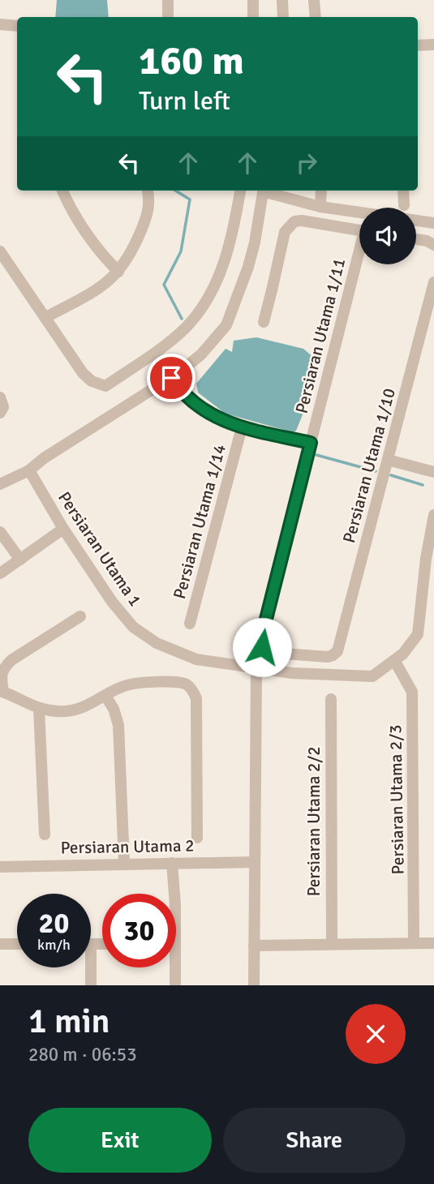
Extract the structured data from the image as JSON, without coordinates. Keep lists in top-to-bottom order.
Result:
{
  "streets": {
    "street": [
      "Persiaran Utama 1/11",
      "Persiaran Utama 1/10",
      "Persiaran Utama 1/14",
      "Persiaran Utama 1",
      "Persiaran Utama 2/3",
      "Persiaran Utama 2/2",
      "Persiaran Utama 2"
    ]
  },
  "crossings": [
    ["Persiaran Utama 1/11", "Persiaran Utama 1/10"],
    ["Persiaran Utama 1", "Persiaran Utama 2/3"]
  ],
  "page": {
    "turn": ["160 m", "Turn left"],
    "speed": "20 km/h",
    "limit": "30",
    "heading": ["1 min", "280 m · 06:53"],
    "buttons": ["Exit", "Share"]
  }
}
